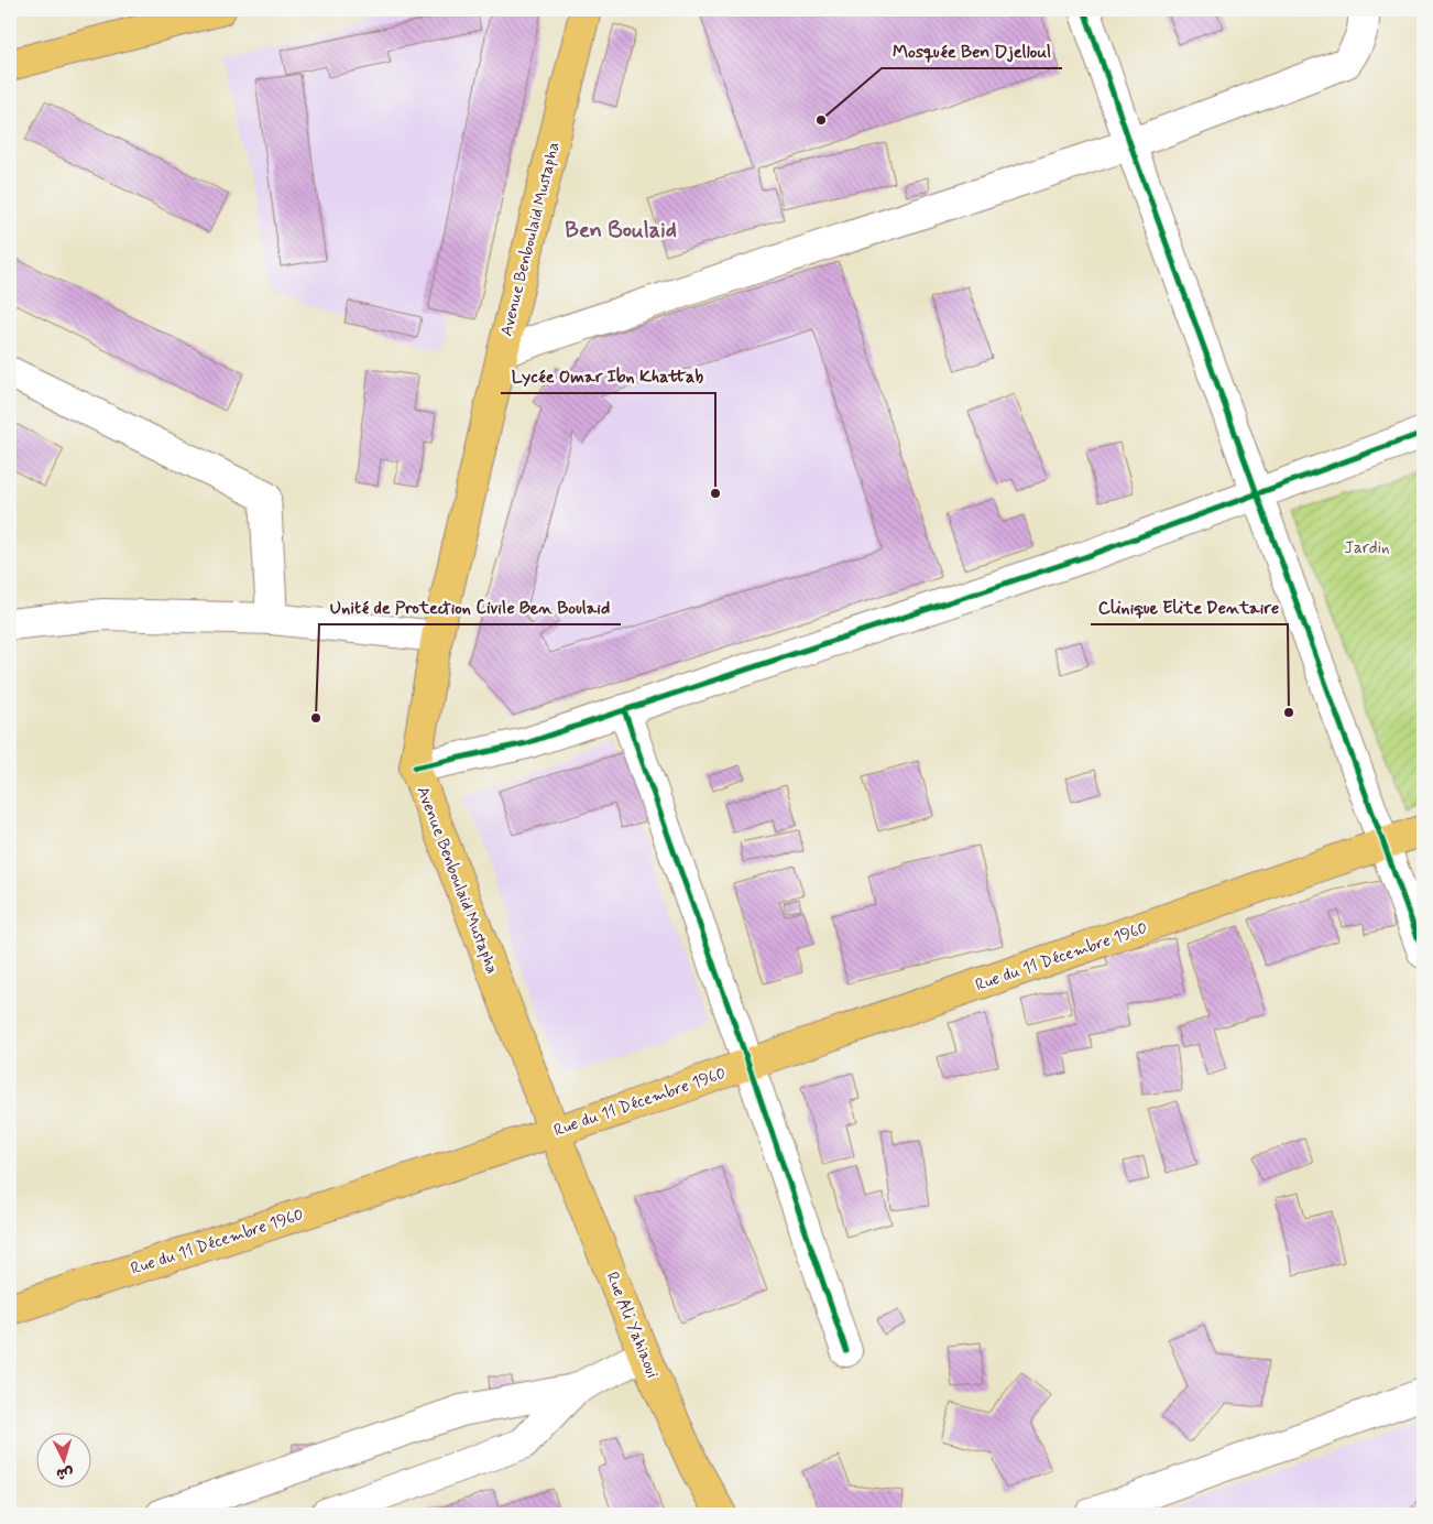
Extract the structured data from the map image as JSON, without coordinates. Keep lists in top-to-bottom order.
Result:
{
  "streets": {
    "main road": ["Avenue Benboulaid Mustapha", "Rue du 11 Décembre 1960", "Rue Ali Yahiaoui"]
  },
  "crossings": [
    ["Avenue Benboulaid Mustapha", "Rue du 11 Décembre 1960"],
    ["Avenue Benboulaid Mustapha", "Rue Ali Yahiaoui"],
    ["Rue du 11 Décembre 1960", "Rue Ali Yahiaoui"]
  ],
  "districts": ["Ben Boulaid"],
  "parks": ["Jardin"],
  "places": [
    "Mosquée Ben Djelloul",
    "Lycée Omar Ibn Khattab",
    "Clinique Elite Dentaire",
    "Unité de Protection Civile Ben Boulaid"
  ],
  "north": "bottom"
}
